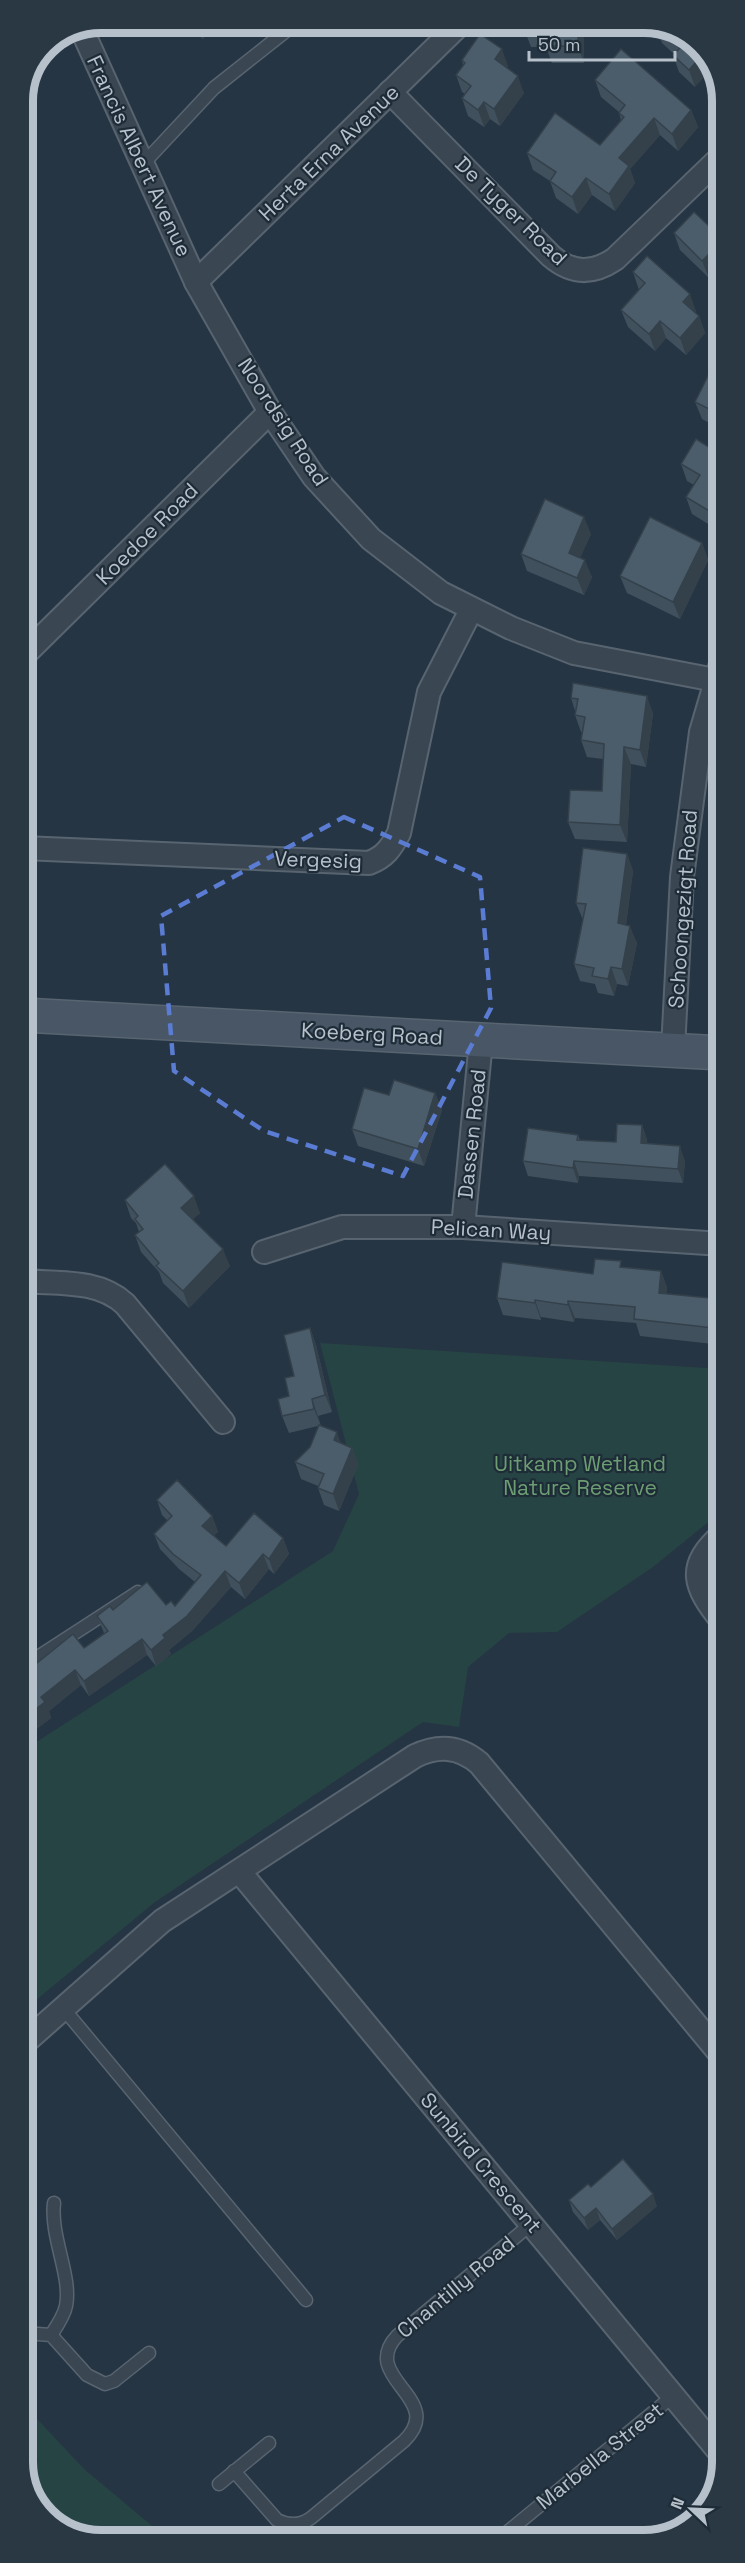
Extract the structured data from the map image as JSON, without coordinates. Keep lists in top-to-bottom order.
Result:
{
  "streets": {
    "main road": ["Koeberg Road"],
    "street": [
      "Herta Erna Avenue",
      "Francis Albert Avenue",
      "De Tyger Road",
      "Noordsig Road",
      "Koedoe Road",
      "Vergesig",
      "Schoongezigt Road",
      "Dassen Road",
      "Pelican Way",
      "Sunbird Crescent"
    ],
    "lane": ["Chantilly Road", "Marbella Street"]
  },
  "crossings": [
    ["Herta Erna Avenue", "Francis Albert Avenue"],
    ["Herta Erna Avenue", "De Tyger Road"],
    ["Herta Erna Avenue", "Noordsig Road"],
    ["Francis Albert Avenue", "Noordsig Road"],
    ["Noordsig Road", "Koedoe Road"],
    ["Noordsig Road", "Vergesig"],
    ["Schoongezigt Road", "Koeberg Road"],
    ["Koeberg Road", "Dassen Road"],
    ["Dassen Road", "Pelican Way"],
    ["Sunbird Crescent", "Chantilly Road"],
    ["Sunbird Crescent", "Marbella Street"]
  ],
  "parks": ["Uitkamp Wetland Nature Reserve"],
  "scale_bar": "50 m",
  "north": "top left"
}
